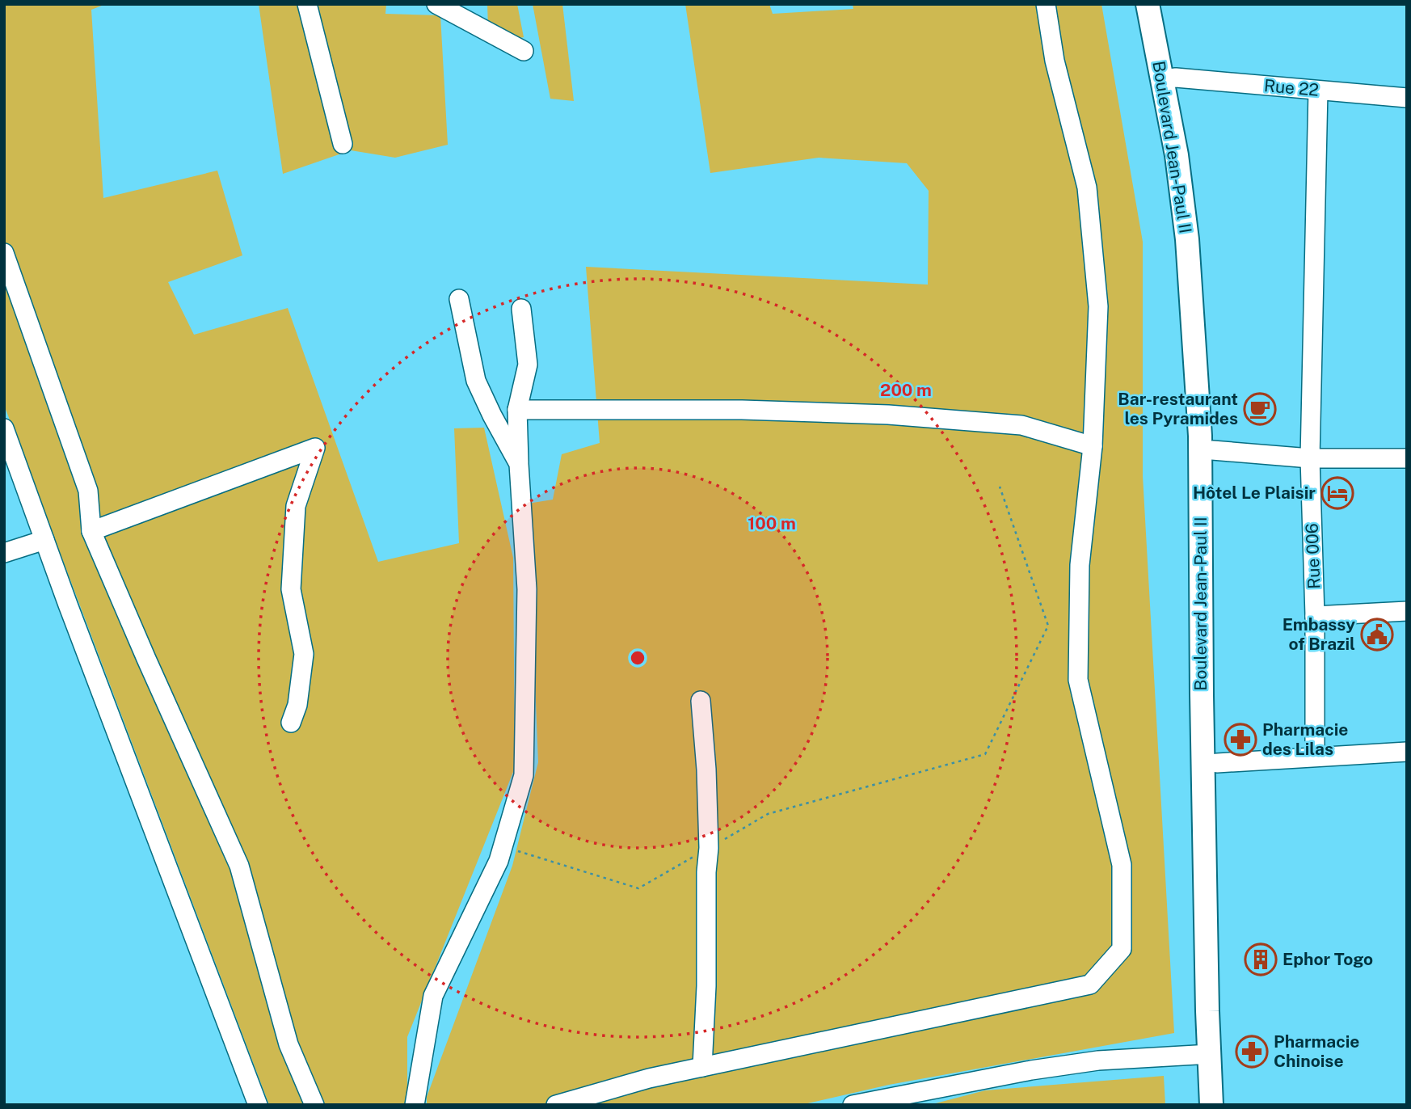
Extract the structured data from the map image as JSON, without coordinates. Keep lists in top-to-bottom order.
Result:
{
  "streets": {
    "main road": ["Boulevard Jean-Paul II"],
    "street": ["Rue 22", "Rue 006"]
  },
  "crossings": [
    ["Rue 22", "Boulevard Jean-Paul II"],
    ["Rue 22", "Rue 006"]
  ],
  "places": {
    "cafe": ["Bar-restaurant les Pyramides"],
    "hotel": ["Hôtel Le Plaisir"],
    "public building": ["Embassy of Brazil"],
    "pharmacy": ["Pharmacie des Lilas", "Pharmacie Chinoise"],
    "building": ["Ephor Togo"]
  },
  "rings": ["200 m", "100 m"]
}
